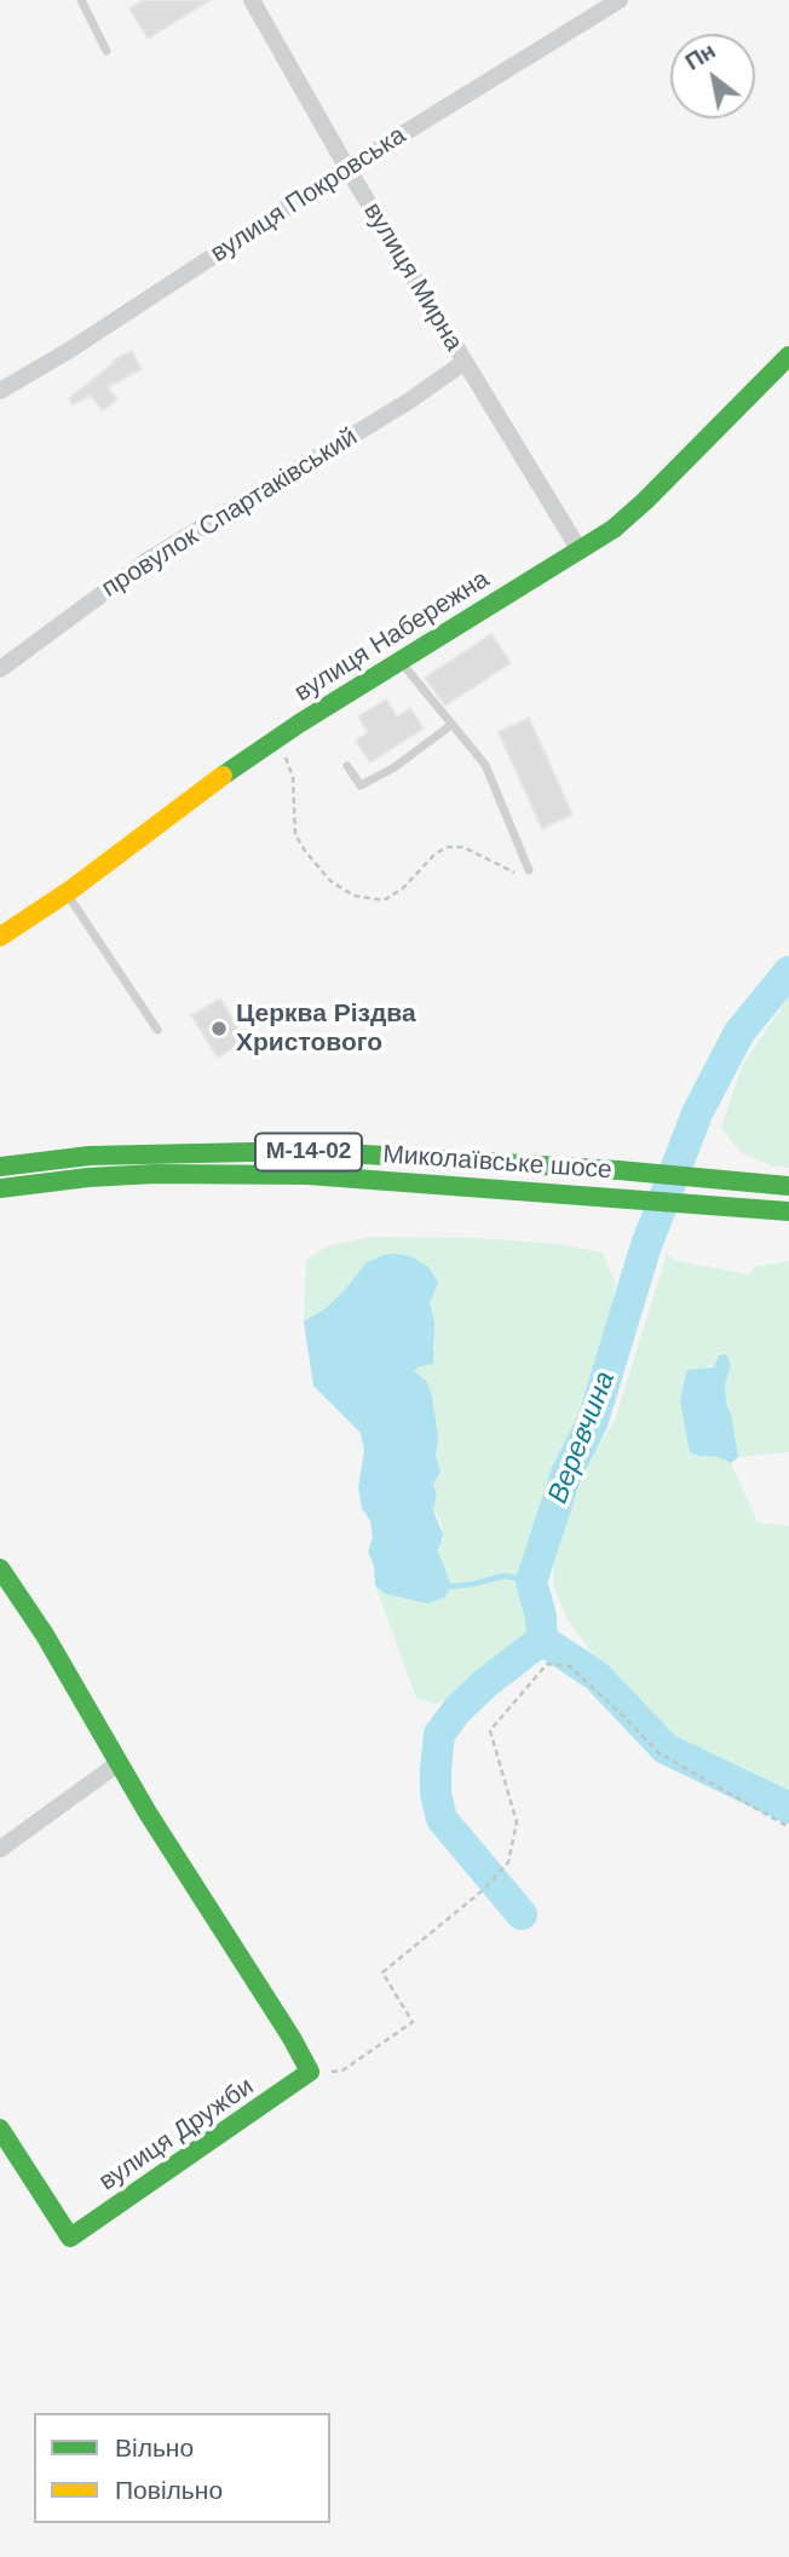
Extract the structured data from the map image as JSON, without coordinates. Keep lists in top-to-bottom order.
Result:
{
  "streets": {
    "street": [
      "вулиця Покровська",
      "вулиця Мирна",
      "провулок Спартаківський",
      "вулиця Набережна",
      "М-14-02",
      "Миколаївське шосе",
      "вулиця Дружби"
    ]
  },
  "crossings": [
    ["вулиця Покровська", "вулиця Мирна"],
    ["вулиця Мирна", "провулок Спартаківський"],
    ["вулиця Мирна", "вулиця Набережна"]
  ],
  "water": ["Веревчина"],
  "places": ["Церква Різдва Христового"],
  "legend": ["Вільно", "Повільно"],
  "north": "top left"
}
